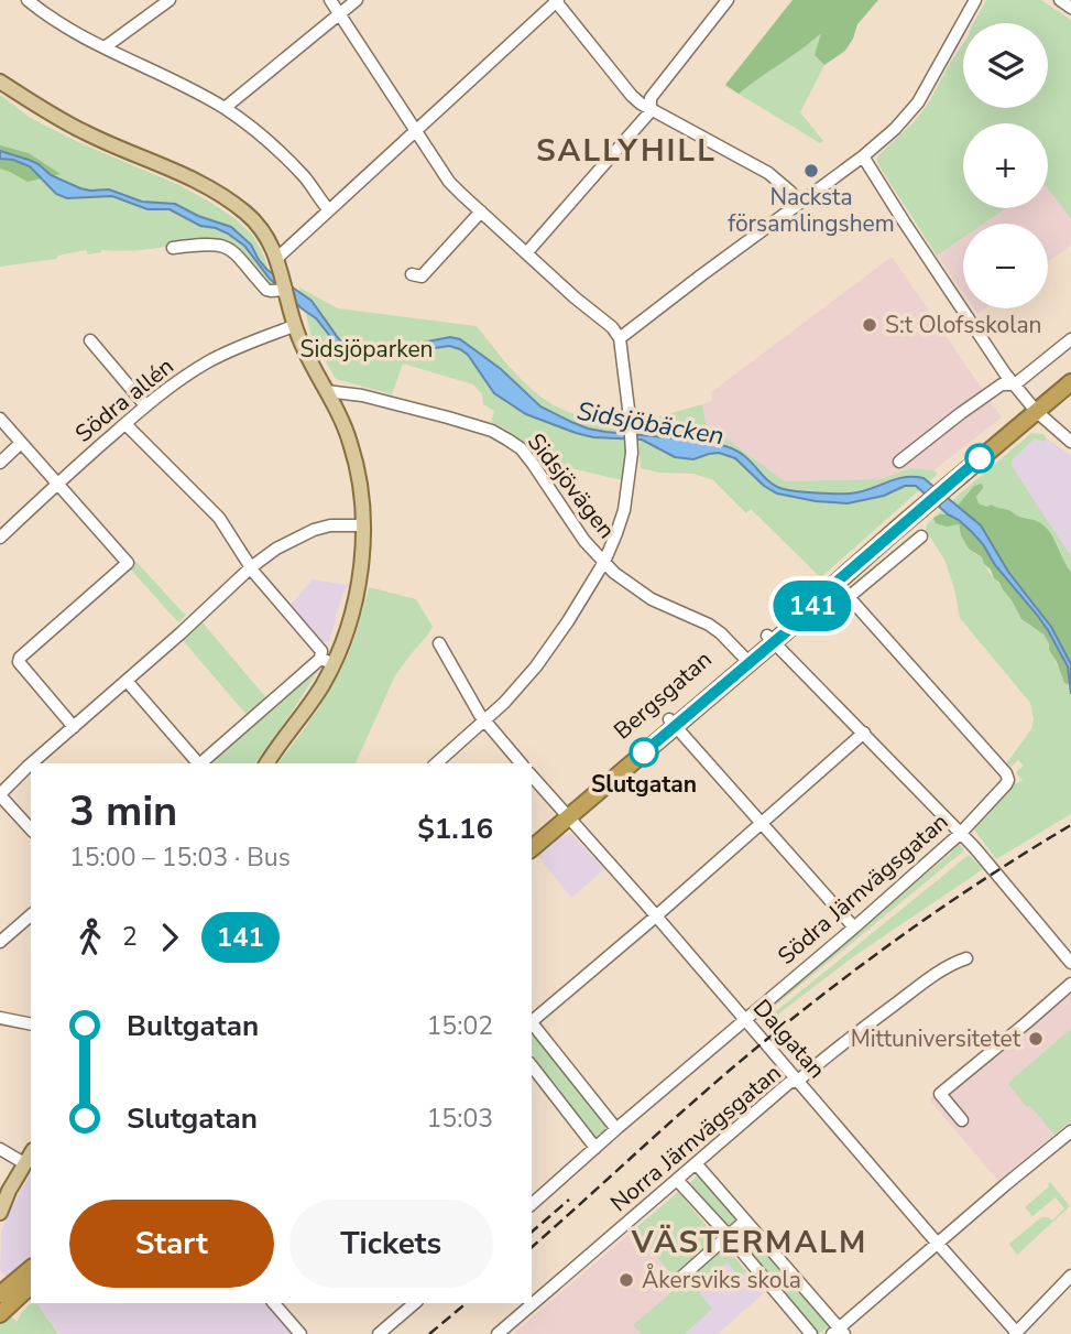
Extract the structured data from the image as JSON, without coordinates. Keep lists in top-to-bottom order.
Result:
{
  "streets": {
    "highway": ["Bergsgatan"],
    "street": [
      "Södra allén",
      "Sidsjövägen",
      "Södra Järnvägsgatan",
      "Dalgatan",
      "Norra Järnvägsgatan"
    ]
  },
  "crossings": [
    ["Sidsjövägen", "Bergsgatan"],
    ["Bergsgatan", "Dalgatan"],
    ["Södra Järnvägsgatan", "Dalgatan"],
    ["Dalgatan", "Norra Järnvägsgatan"]
  ],
  "districts": ["SALLYHILL", "VÄSTERMALM"],
  "water": ["Sidsjöbäcken"],
  "parks": ["Sidsjöparken"],
  "places": [
    "Nacksta församlingshem",
    "S:t Olofsskolan",
    "Slutgatan",
    "Mittuniversitetet",
    "Åkersviks skola"
  ],
  "lines": ["bus line 141"],
  "page": {
    "on_map": "141",
    "map_buttons": ["+", "−"],
    "heading": ["3 min", "15:00 – 15:03 · Bus", "$1.16"],
    "legs": ["2", "141"],
    "list": [
      {
        "name": "Bultgatan",
        "value": "15:02"
      },
      {
        "name": "Slutgatan",
        "value": "15:03"
      }
    ],
    "buttons": ["Start", "Tickets"]
  }
}
